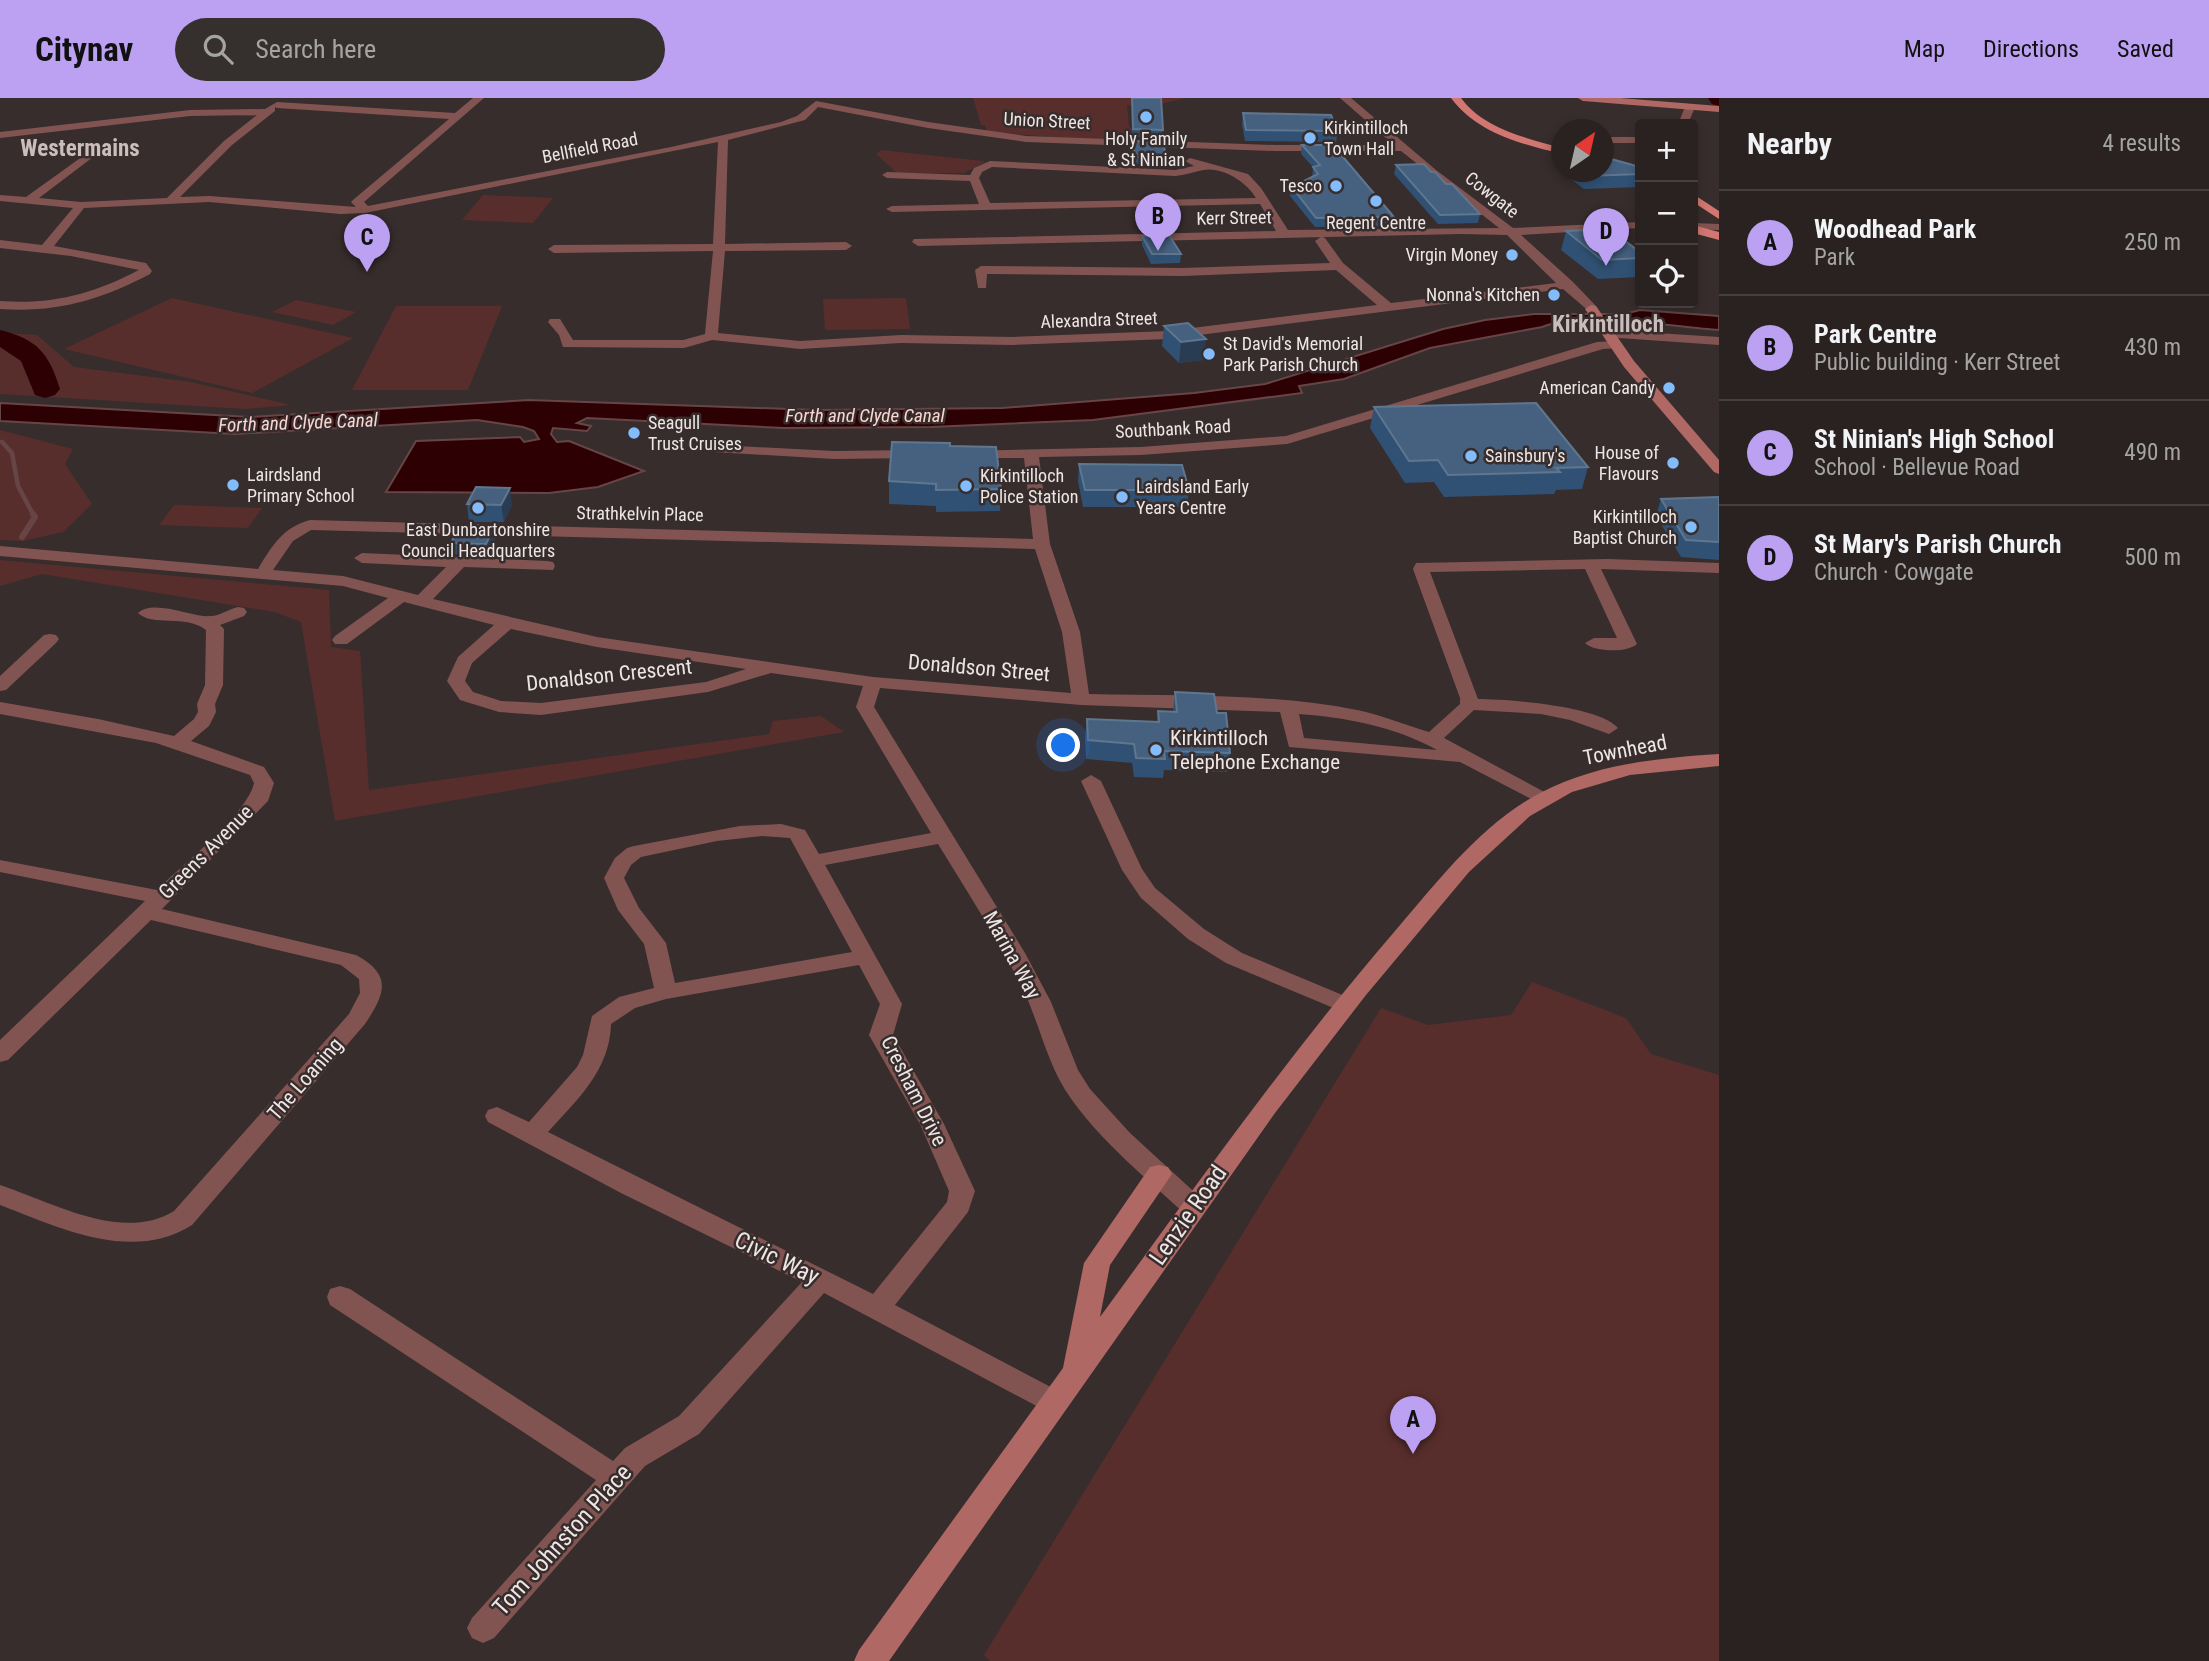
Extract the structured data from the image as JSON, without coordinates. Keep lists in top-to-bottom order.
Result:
{
  "streets": {
    "main road": ["Cowgate", "Townhead", "Lenzie Road"],
    "street": [
      "Union Street",
      "Bellfield Road",
      "Kerr Street",
      "Alexandra Street",
      "Southbank Road",
      "Strathkelvin Place",
      "Donaldson Street",
      "Donaldson Crescent",
      "Greens Avenue",
      "Marina Way",
      "The Loaning",
      "Cresham Drive",
      "Civic Way",
      "Tom Johnston Place"
    ]
  },
  "crossings": [
    ["Union Street", "Bellfield Road"],
    ["Union Street", "Cowgate"],
    ["Cowgate", "Kerr Street"],
    ["Cowgate", "Alexandra Street"],
    ["Cowgate", "Southbank Road"],
    ["Strathkelvin Place", "Donaldson Street"],
    ["Donaldson Street", "Donaldson Crescent"],
    ["Donaldson Street", "Townhead"],
    ["Donaldson Street", "Marina Way"],
    ["Donaldson Street", "Lenzie Road"],
    ["Townhead", "Lenzie Road"],
    ["Greens Avenue", "The Loaning"],
    ["Marina Way", "Lenzie Road"],
    ["Cresham Drive", "Civic Way"],
    ["Lenzie Road", "Civic Way"],
    ["Civic Way", "Tom Johnston Place"]
  ],
  "districts": ["Westermains", "Kirkintilloch"],
  "water": ["Forth and Clyde Canal"],
  "places": [
    "Holy Family & St Ninian",
    "Kirkintilloch Town Hall",
    "Tesco",
    "Regent Centre",
    "Virgin Money",
    "Nonna's Kitchen",
    "St David's Memorial Park Parish Church",
    "American Candy",
    "Seagull Trust Cruises",
    "Sainsbury's",
    "House of Flavours",
    "Lairdsland Primary School",
    "Kirkintilloch Police Station",
    "Lairdsland Early Years Centre",
    "East Dunbartonshire Council Headquarters",
    "Kirkintilloch Baptist Church",
    "Kirkintilloch Telephone Exchange"
  ],
  "north": "top right",
  "page": {
    "header": "Citynav",
    "search": "Search here",
    "nav": ["Map", "Directions", "Saved"],
    "heading": ["Nearby", "4 results"],
    "map_buttons": ["+", "−"],
    "list": [
      {
        "mark": "A",
        "name": "Woodhead Park",
        "note": "Park",
        "value": "250 m"
      },
      {
        "mark": "B",
        "name": "Park Centre",
        "note": "Public building · Kerr Street",
        "value": "430 m"
      },
      {
        "mark": "C",
        "name": "St Ninian's High School",
        "note": "School · Bellevue Road",
        "value": "490 m"
      },
      {
        "mark": "D",
        "name": "St Mary's Parish Church",
        "note": "Church · Cowgate",
        "value": "500 m"
      }
    ],
    "pins": [
      "B",
      "D",
      "C",
      "A"
    ]
  }
}
